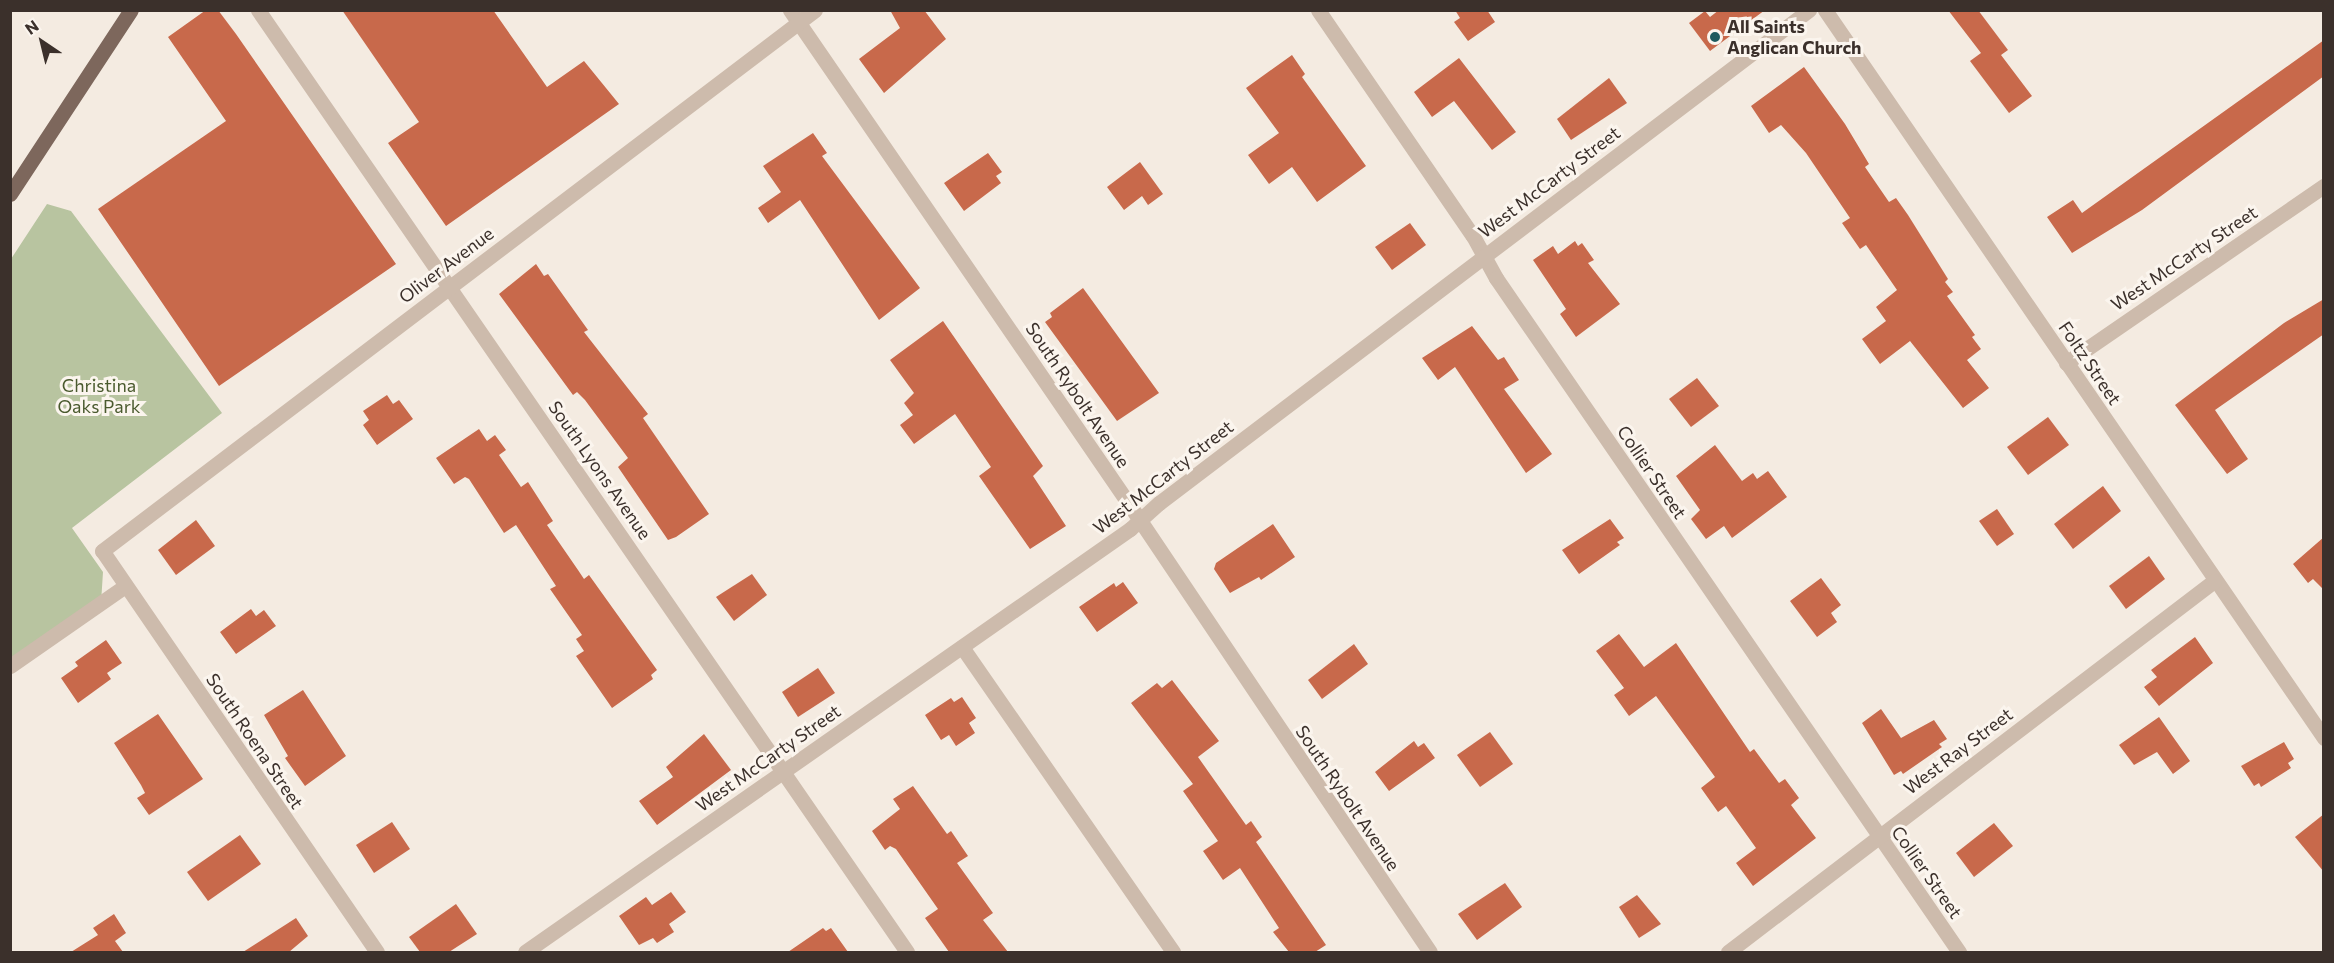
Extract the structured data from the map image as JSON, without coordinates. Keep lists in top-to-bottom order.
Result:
{
  "streets": {
    "street": [
      "West McCarty Street",
      "Oliver Avenue",
      "Foltz Street",
      "South Rybolt Avenue",
      "South Lyons Avenue",
      "Collier Street",
      "South Roena Street",
      "West Ray Street"
    ]
  },
  "crossings": [
    ["West McCarty Street", "Foltz Street"],
    ["West McCarty Street", "South Rybolt Avenue"],
    ["West McCarty Street", "South Lyons Avenue"],
    ["West McCarty Street", "Collier Street"],
    ["Oliver Avenue", "South Rybolt Avenue"],
    ["Oliver Avenue", "South Lyons Avenue"],
    ["Oliver Avenue", "South Roena Street"],
    ["Foltz Street", "West Ray Street"],
    ["Collier Street", "West Ray Street"]
  ],
  "parks": ["Christina Oaks Park"],
  "places": ["All Saints Anglican Church"],
  "north": "top left"
}
